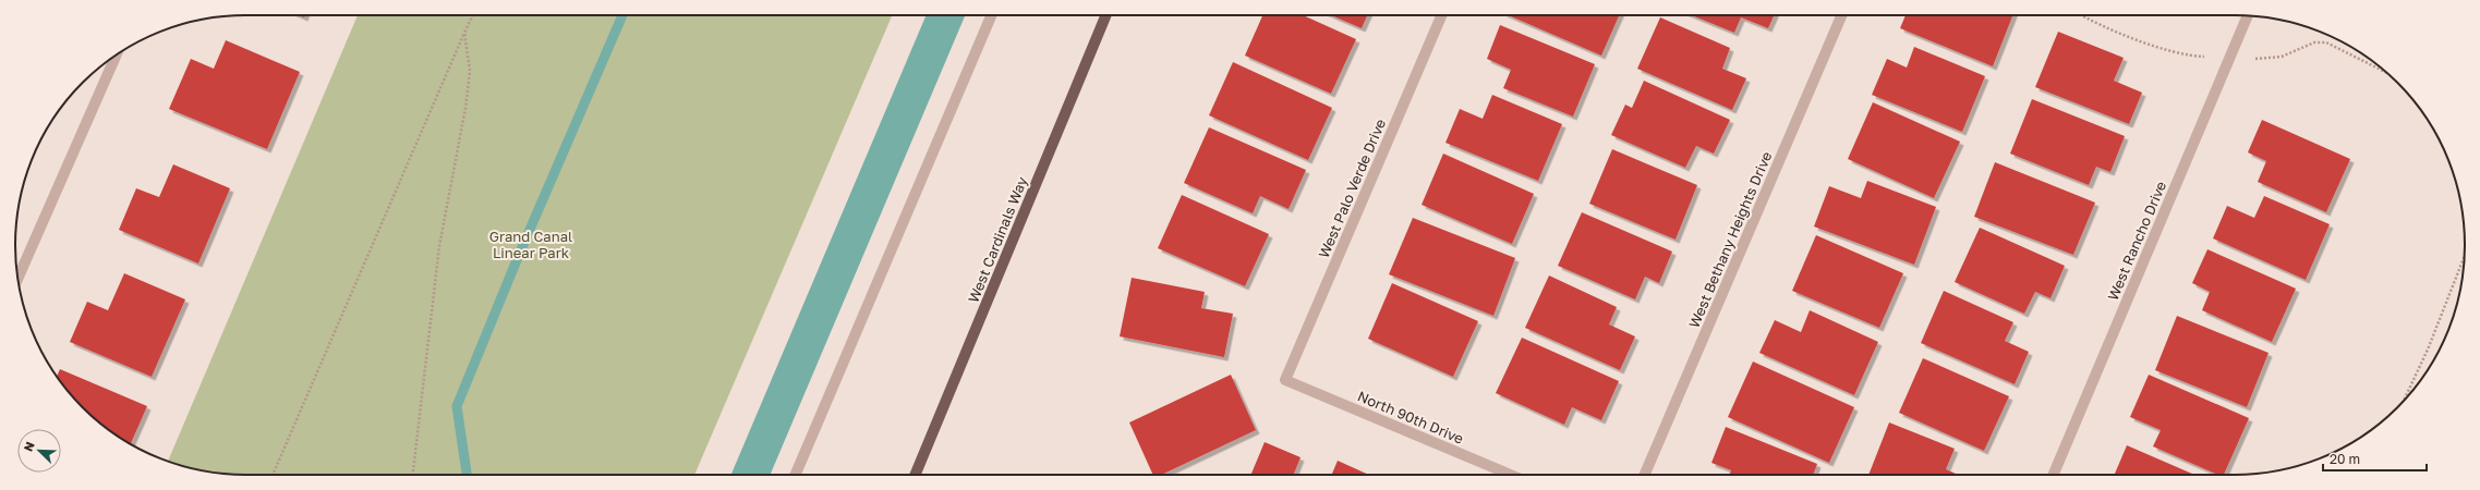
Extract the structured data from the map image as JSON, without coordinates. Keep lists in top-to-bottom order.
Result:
{
  "streets": {
    "main road": ["West Cardinals Way"],
    "street": [
      "West Palo Verde Drive",
      "West Bethany Heights Drive",
      "West Rancho Drive",
      "North 90th Drive"
    ]
  },
  "crossings": [
    ["West Palo Verde Drive", "North 90th Drive"]
  ],
  "parks": ["Grand Canal Linear Park"],
  "scale_bar": "20 m",
  "north": "top left"
}
